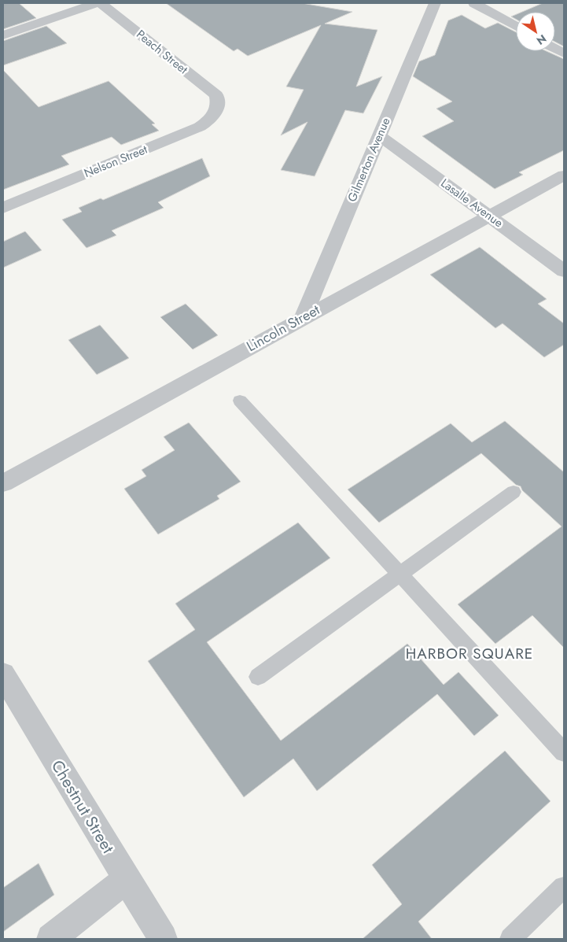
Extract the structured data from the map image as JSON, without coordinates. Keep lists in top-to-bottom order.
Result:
{
  "streets": {
    "street": [
      "Peach Street",
      "Gilmerton Avenue",
      "Nelson Street",
      "Lasalle Avenue",
      "Lincoln Street",
      "Chestnut Street"
    ]
  },
  "crossings": [
    ["Peach Street", "Nelson Street"],
    ["Gilmerton Avenue", "Lasalle Avenue"],
    ["Gilmerton Avenue", "Lincoln Street"],
    ["Lasalle Avenue", "Lincoln Street"]
  ],
  "districts": ["HARBOR SQUARE"],
  "north": "bottom right"
}
